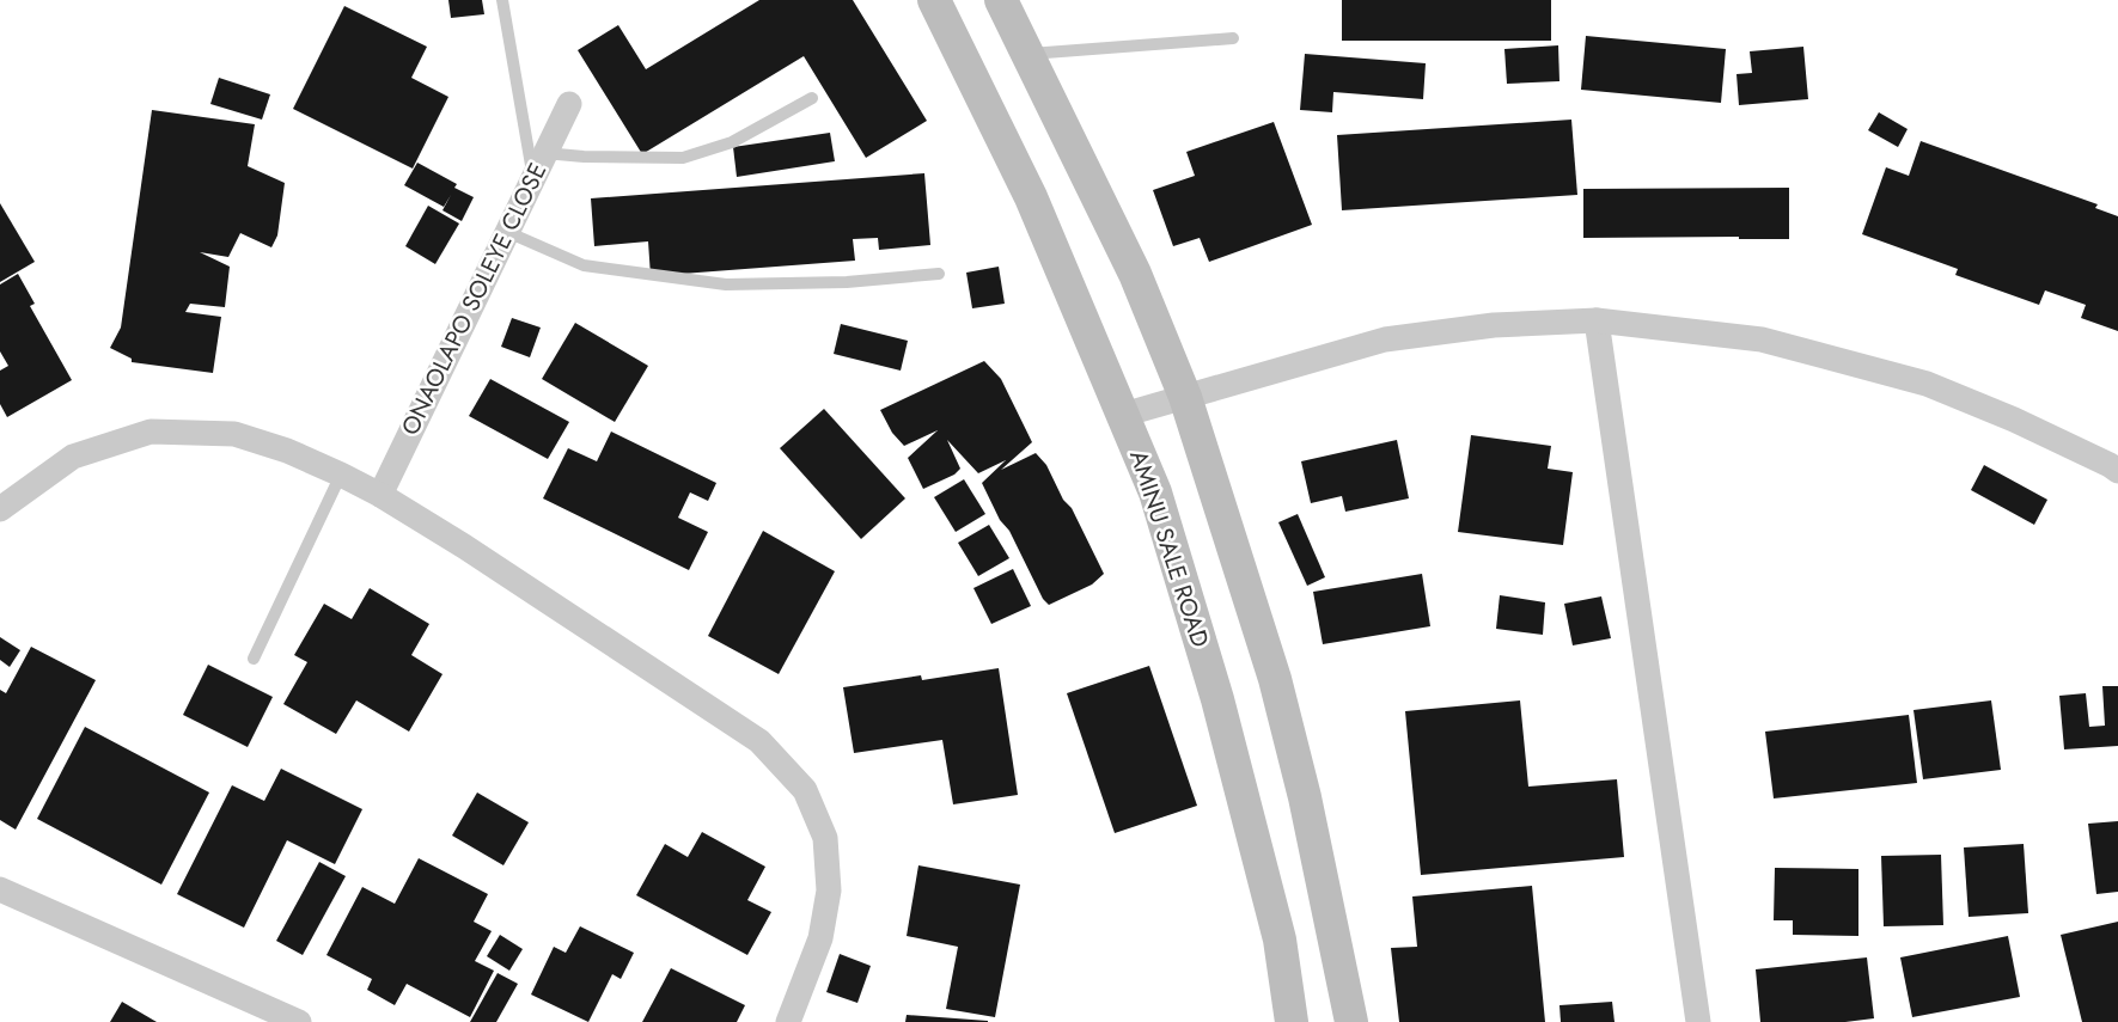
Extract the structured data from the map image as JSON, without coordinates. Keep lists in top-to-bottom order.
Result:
{
  "streets": {
    "street": ["ONAOLAPO SOLEYE CLOSE", "AMINU SALE ROAD"]
  }
}
